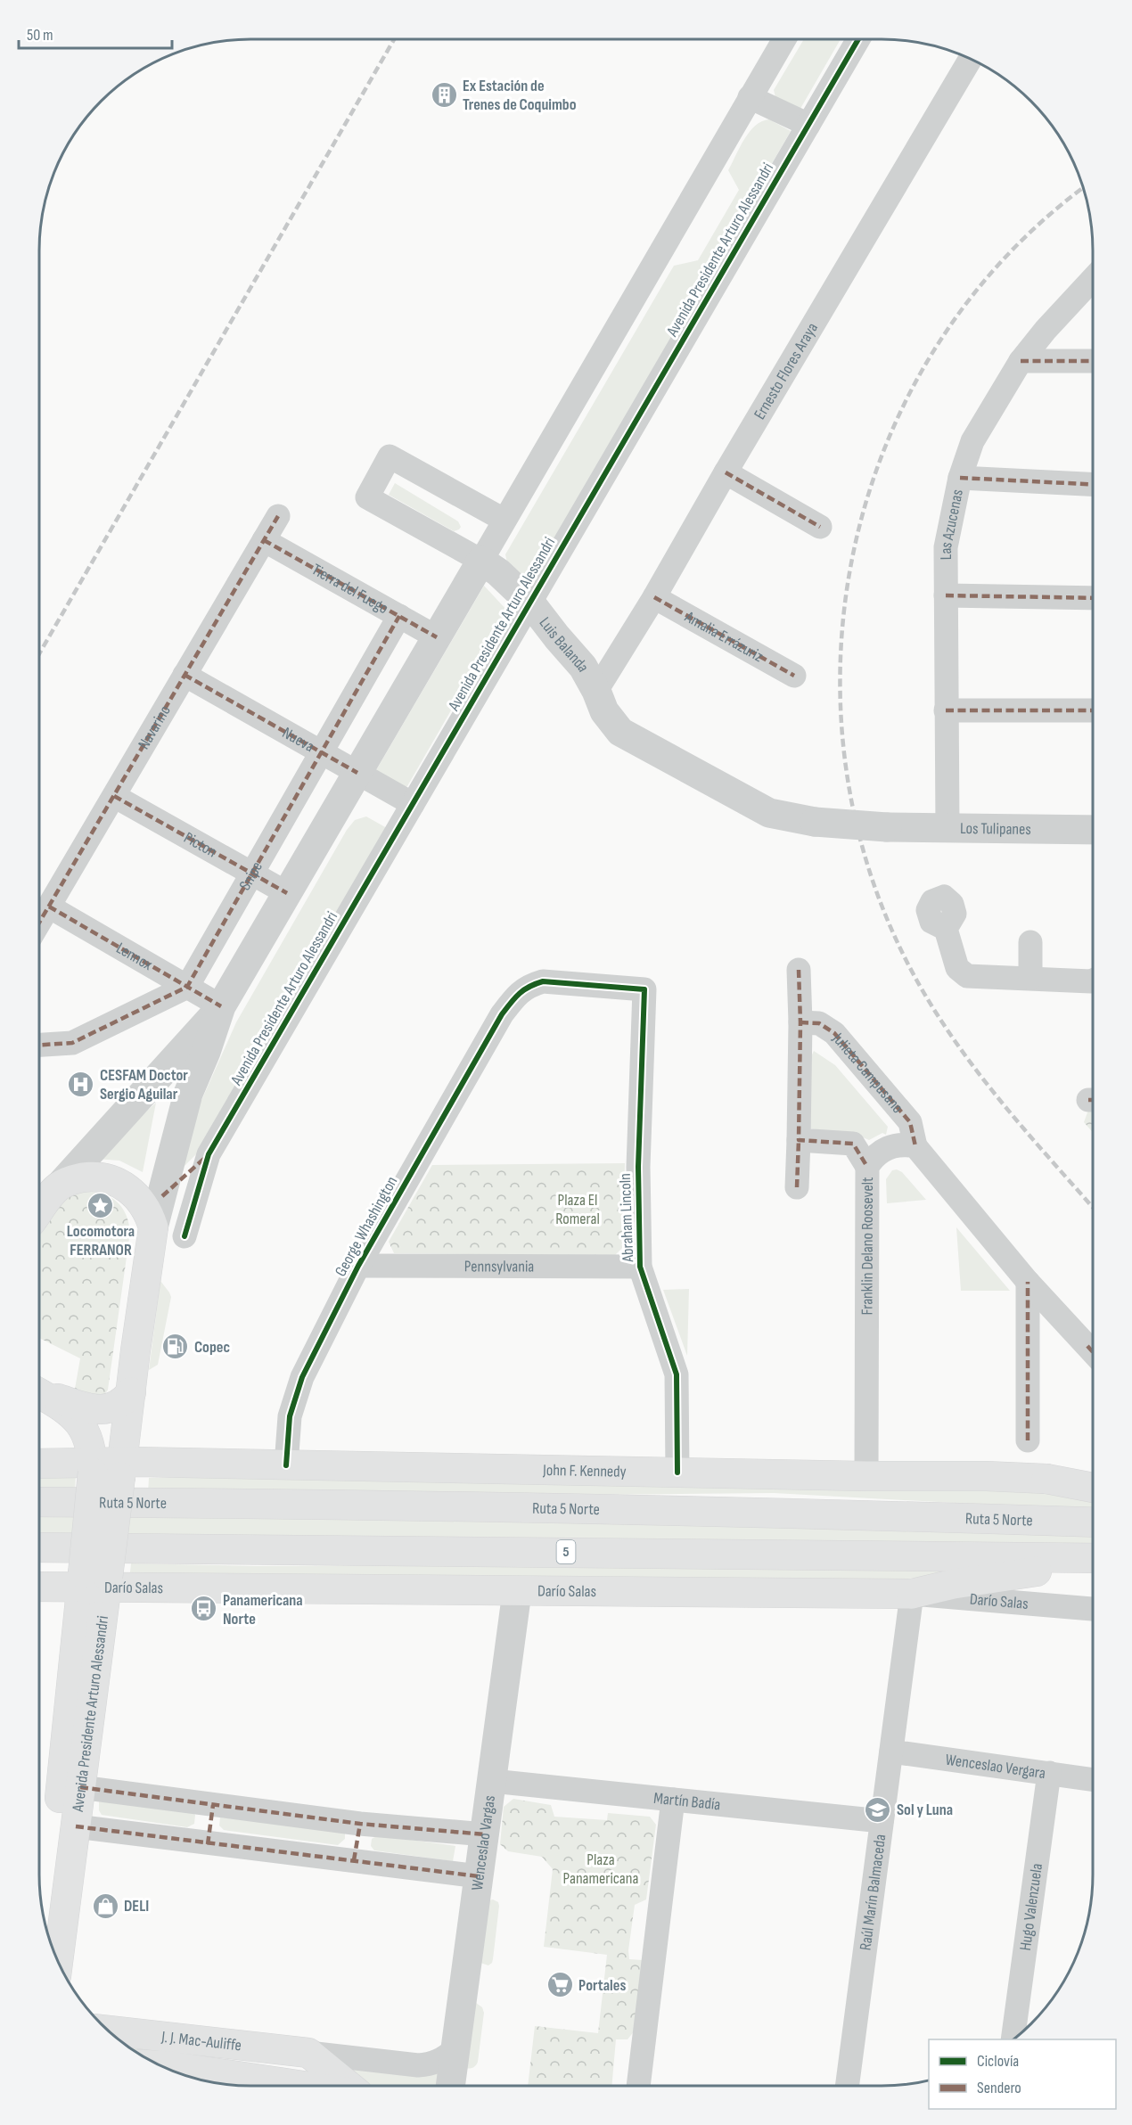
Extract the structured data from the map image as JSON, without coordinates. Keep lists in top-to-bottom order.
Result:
{
  "streets": {
    "main road": [
      "Avenida Presidente Arturo Alessandri",
      "John F. Kennedy",
      "Ruta 5 Norte",
      "5",
      "Darío Salas",
      "J. J. Mac-Auliffe"
    ],
    "street": [
      "Ernesto Flores Araya",
      "Las Azucenas",
      "Tierra del Fuego",
      "Amalia Errázuriz",
      "Luis Balanda",
      "Navarino",
      "Nueva",
      "Los Tulipanes",
      "Picton",
      "Snipe",
      "Lennox",
      "Julieta Campusano",
      "Abraham Lincoln",
      "George Whashington",
      "Franklin Delano Roosevelt",
      "Pennsylvania",
      "Wenceslao Vergara",
      "Martín Badía",
      "Wenceslao Vargas",
      "Raúl Marín Balmaceda",
      "Hugo Valenzuela"
    ]
  },
  "crossings": [
    ["Avenida Presidente Arturo Alessandri", "Tierra del Fuego"],
    ["Avenida Presidente Arturo Alessandri", "Luis Balanda"],
    ["Avenida Presidente Arturo Alessandri", "Nueva"],
    ["Avenida Presidente Arturo Alessandri", "Picton"],
    ["Avenida Presidente Arturo Alessandri", "Lennox"],
    ["Avenida Presidente Arturo Alessandri", "John F. Kennedy"],
    ["Avenida Presidente Arturo Alessandri", "Darío Salas"],
    ["Ernesto Flores Araya", "Amalia Errázuriz"],
    ["Ernesto Flores Araya", "Luis Balanda"],
    ["Las Azucenas", "Los Tulipanes"],
    ["Tierra del Fuego", "Navarino"],
    ["Tierra del Fuego", "Snipe"],
    ["Luis Balanda", "Los Tulipanes"],
    ["Navarino", "Nueva"],
    ["Navarino", "Picton"],
    ["Navarino", "Lennox"],
    ["Nueva", "Snipe"],
    ["Picton", "Snipe"],
    ["Snipe", "Lennox"],
    ["Julieta Campusano", "Franklin Delano Roosevelt"],
    ["Abraham Lincoln", "George Whashington"],
    ["Abraham Lincoln", "Pennsylvania"],
    ["Abraham Lincoln", "John F. Kennedy"],
    ["George Whashington", "Pennsylvania"],
    ["George Whashington", "John F. Kennedy"],
    ["Franklin Delano Roosevelt", "John F. Kennedy"],
    ["Darío Salas", "Wenceslao Vargas"],
    ["Darío Salas", "Raúl Marín Balmaceda"],
    ["Wenceslao Vergara", "Raúl Marín Balmaceda"],
    ["Wenceslao Vergara", "Hugo Valenzuela"],
    ["Martín Badía", "Wenceslao Vargas"],
    ["Martín Badía", "Raúl Marín Balmaceda"],
    ["Wenceslao Vargas", "J. J. Mac-Auliffe"]
  ],
  "parks": ["Plaza El Romeral", "Plaza Panamericana"],
  "places": {
    "building": ["Ex Estación de Trenes de Coquimbo"],
    "hospital": ["CESFAM Doctor Sergio Aguilar"],
    "place": ["Locomotora FERRANOR"],
    "fuel station": ["Copec"],
    "bus stop": ["Panamericana Norte"],
    "school or university": ["Sol y Luna"],
    "shop": ["DELI"],
    "supermarket": ["Portales"]
  },
  "legend": ["Ciclovía", "Sendero"],
  "scale_bar": "50 m"
}
